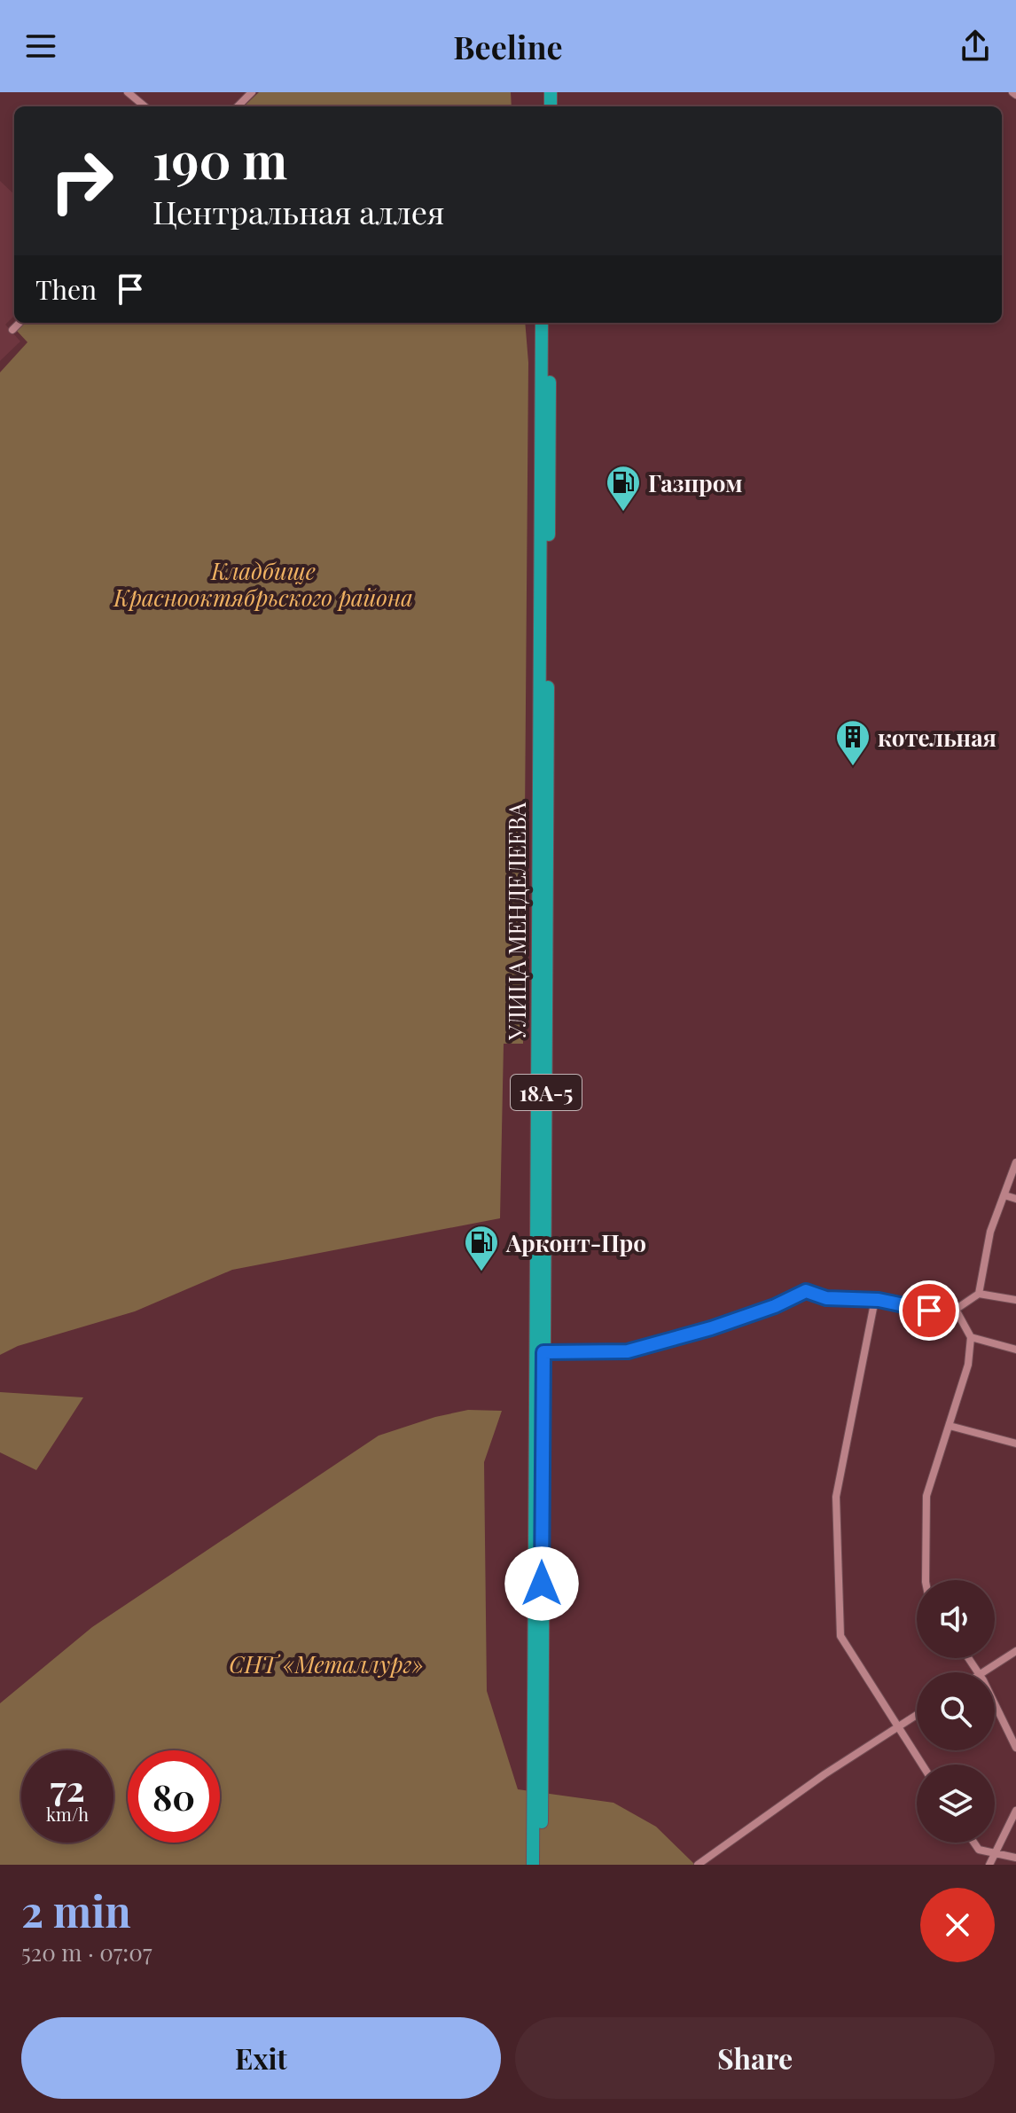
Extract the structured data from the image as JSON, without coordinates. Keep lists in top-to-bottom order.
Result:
{
  "streets": {
    "highway": ["УЛИЦА МЕНДЕЛЕЕВА", "18А-5"]
  },
  "parks": ["Кладбище Краснооктябрьского района", "СНТ «Металлург»"],
  "places": {
    "fuel station": ["Газпром", "Арконт-Про"],
    "building": ["котельная"]
  },
  "page": {
    "header": "Beeline",
    "turn": ["190 m", "Центральная аллея"],
    "then": "Then",
    "speed": "72 km/h",
    "limit": "80",
    "heading": ["2 min", "520 m · 07:07"],
    "buttons": ["Exit", "Share"]
  }
}
